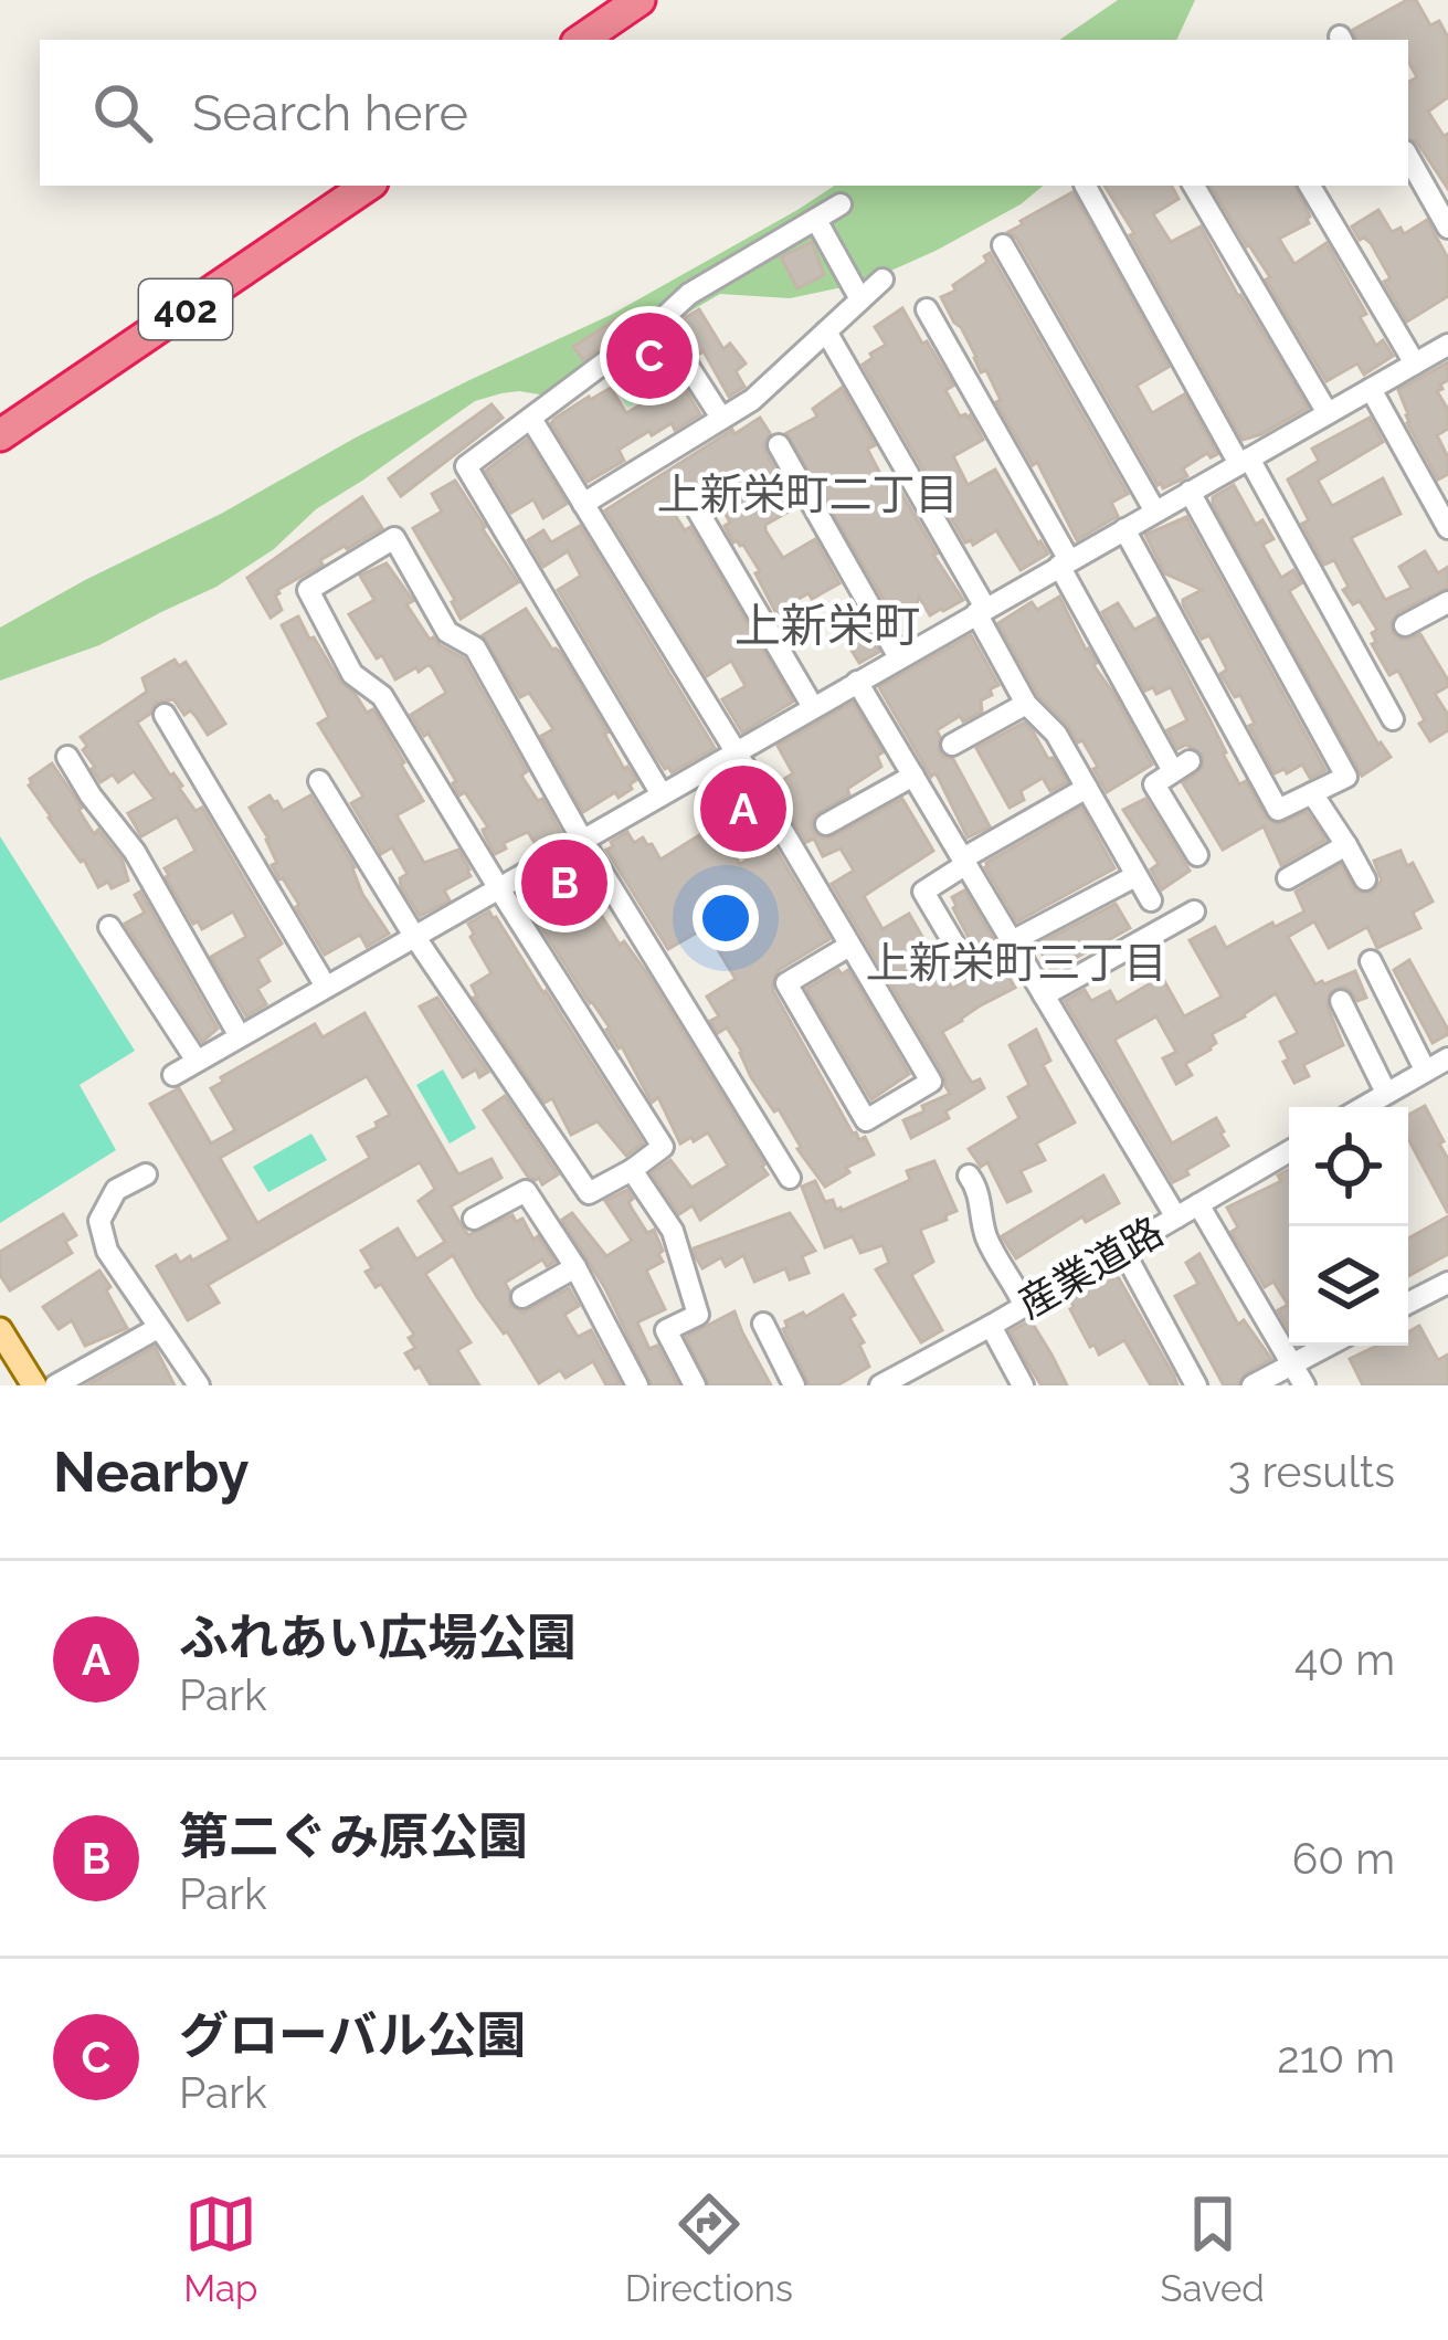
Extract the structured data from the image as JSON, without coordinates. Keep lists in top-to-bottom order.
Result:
{
  "streets": {
    "highway": ["402"],
    "street": ["産業道路"]
  },
  "districts": ["上新栄町二丁目", "上新栄町", "上新栄町三丁目"],
  "page": {
    "search": "Search here",
    "pins": ["C", "A", "B"],
    "heading": ["Nearby", "3 results"],
    "list": [
      {
        "mark": "A",
        "name": "ふれあい広場公園",
        "note": "Park",
        "value": "40 m"
      },
      {
        "mark": "B",
        "name": "第二ぐみ原公園",
        "note": "Park",
        "value": "60 m"
      },
      {
        "mark": "C",
        "name": "グローバル公園",
        "note": "Park",
        "value": "210 m"
      }
    ],
    "nav": ["Map", "Directions", "Saved"]
  }
}
